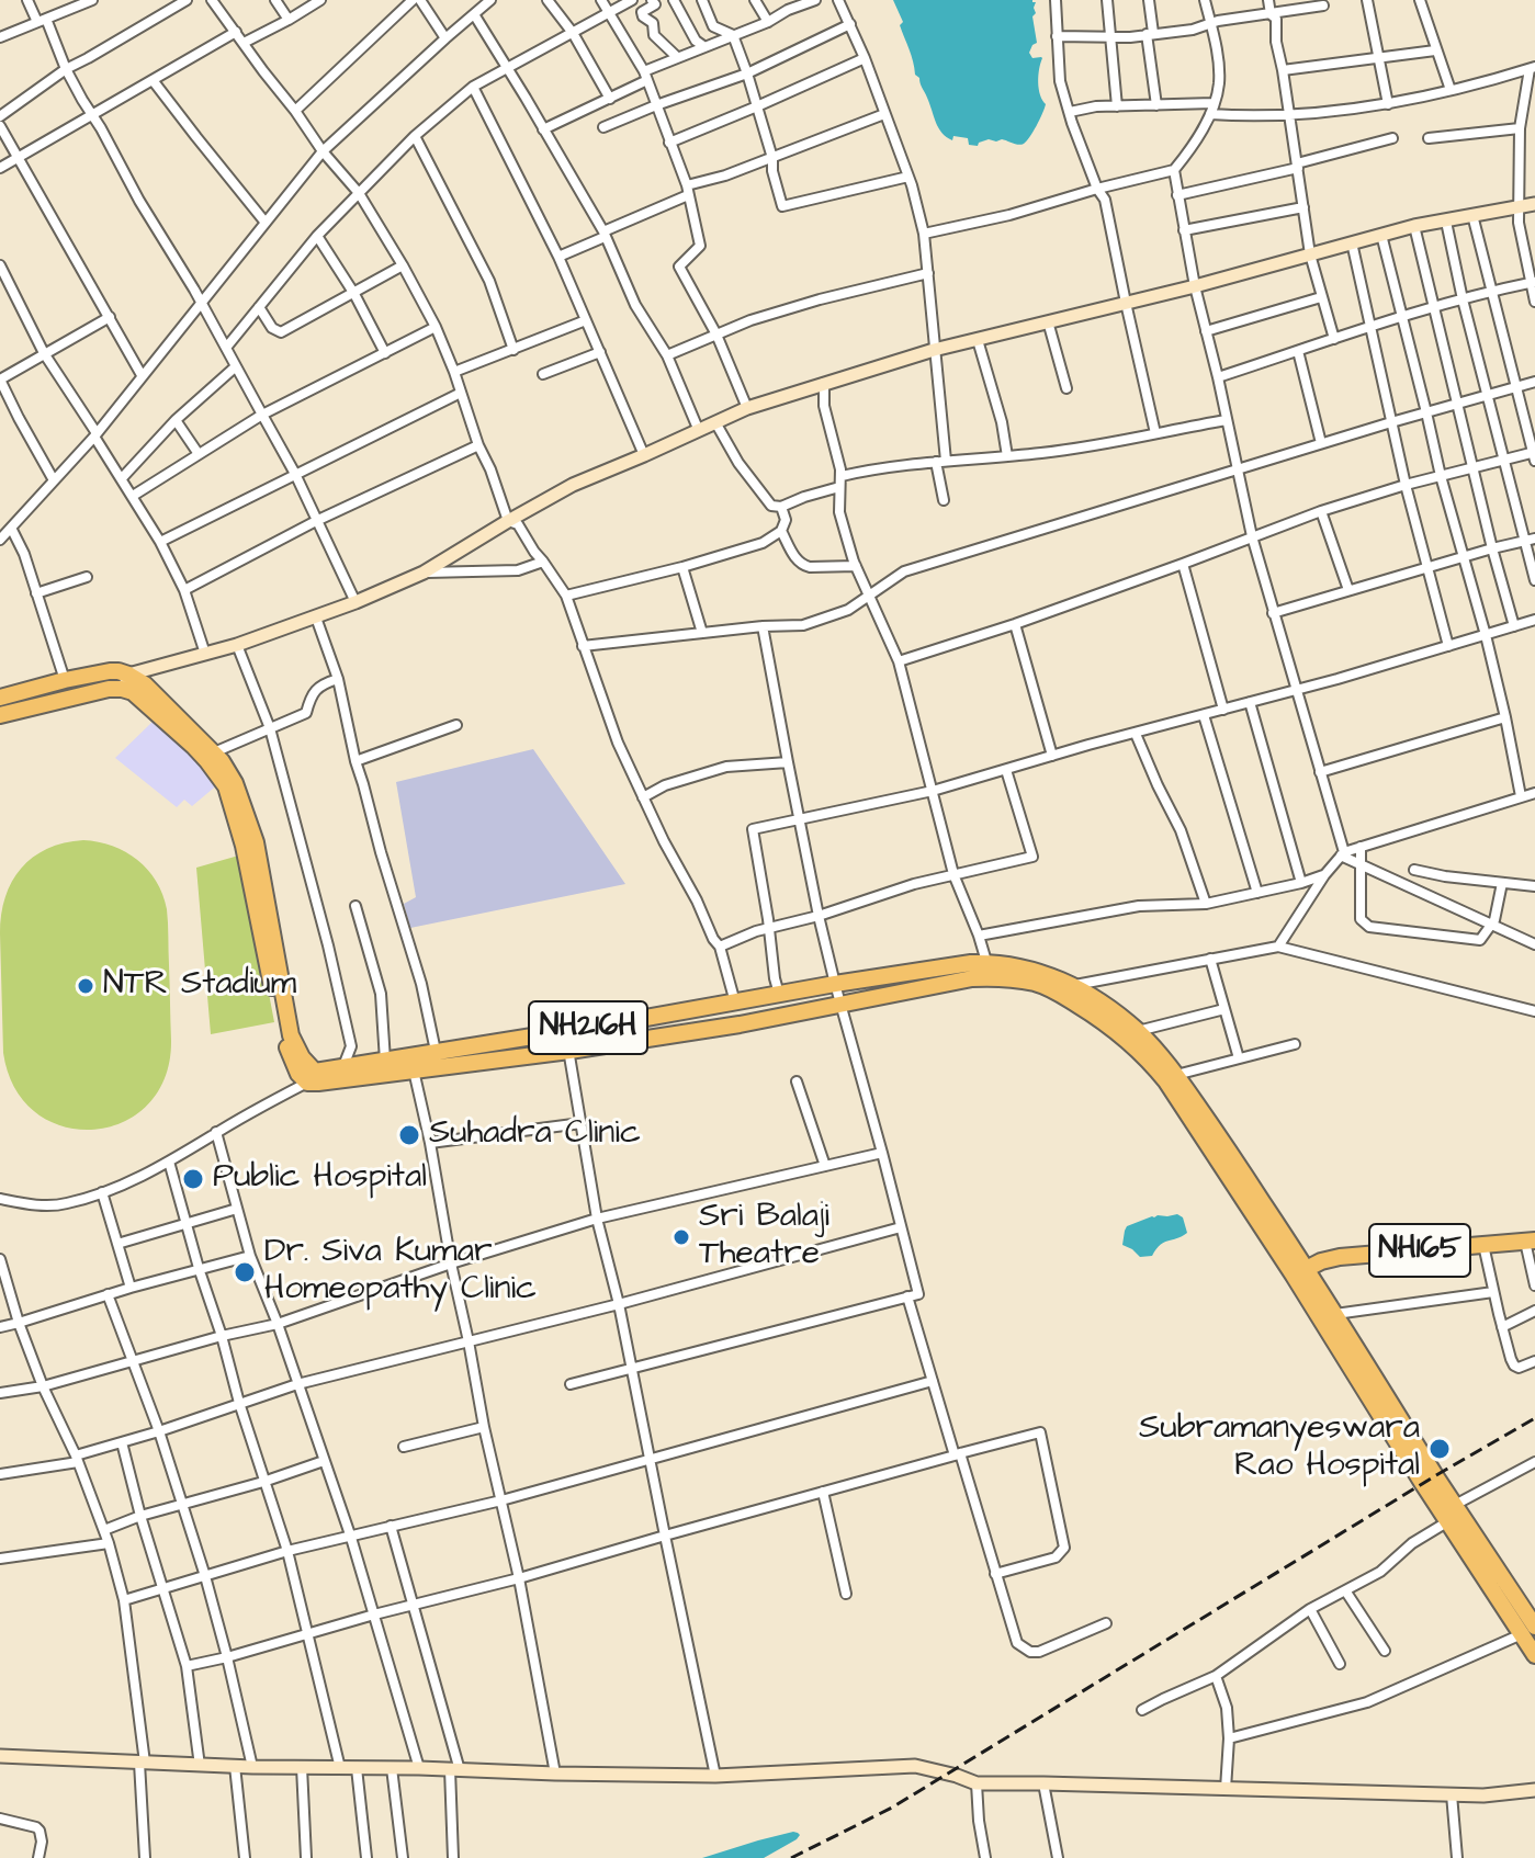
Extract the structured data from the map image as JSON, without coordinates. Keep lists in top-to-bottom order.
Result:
{
  "streets": {
    "highway": ["NH216H", "NH165"]
  },
  "crossings": [
    ["NH216H", "NH165"]
  ],
  "places": [
    "NTR Stadium",
    "Suhadra Clinic",
    "Public Hospital",
    "Sri Balaji Theatre",
    "Dr. Siva Kumar Homeopathy Clinic",
    "Subramanyeswara Rao Hospital"
  ]
}
